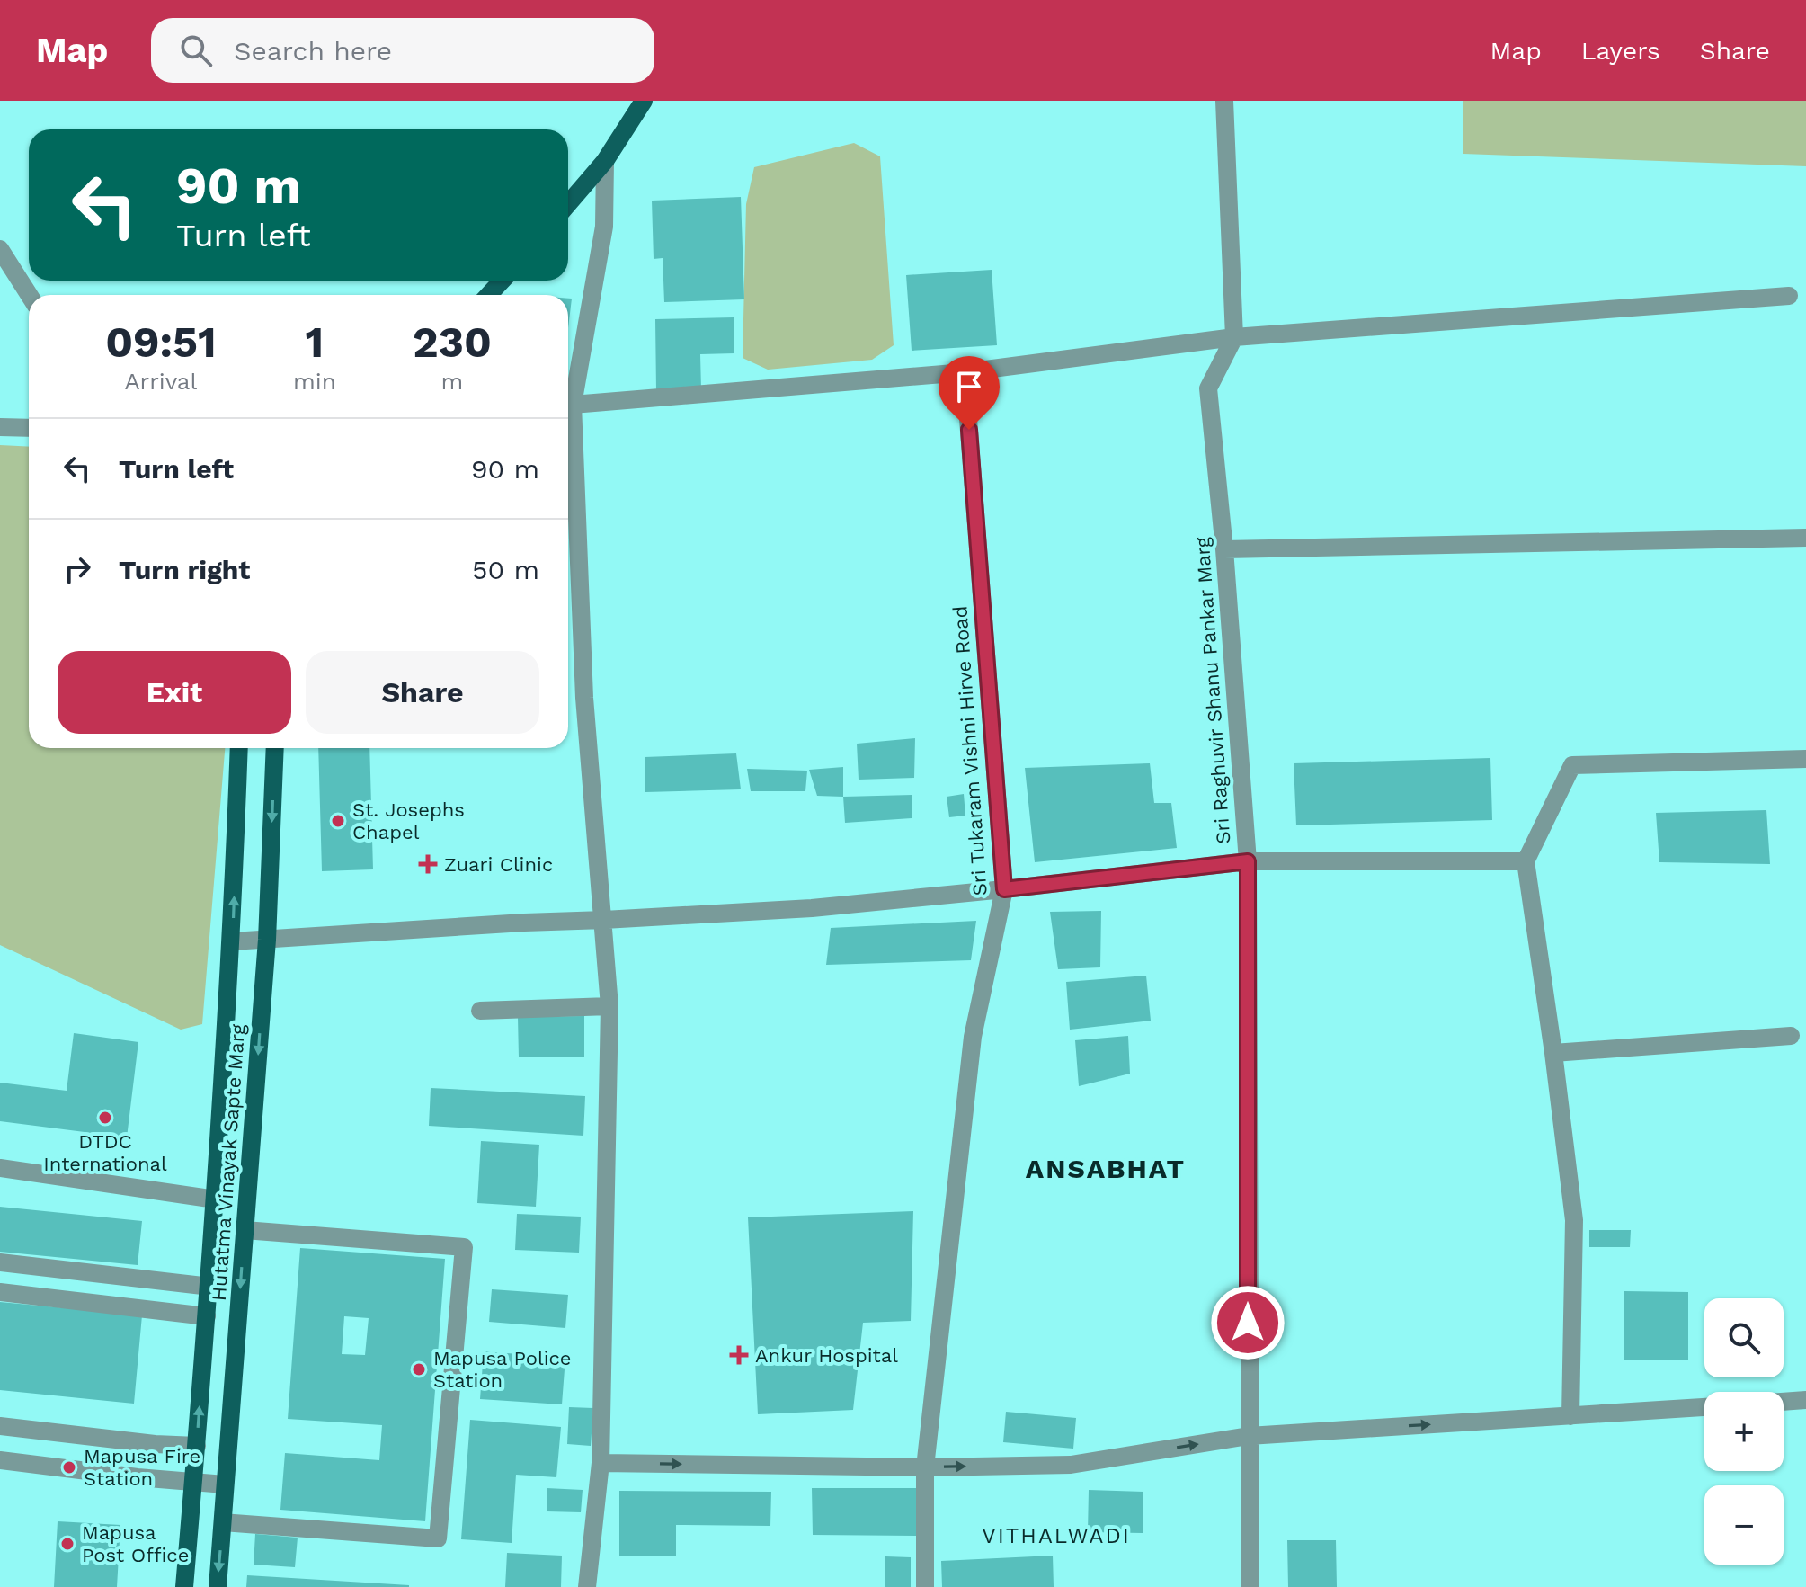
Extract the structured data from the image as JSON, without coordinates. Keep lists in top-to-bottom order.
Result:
{
  "streets": {
    "main road": ["Hutatma Vinayak Sapte Marg"],
    "street": ["Sri Raghuvir Shanu Pankar Marg", "Sri Tukaram Vishni Hirve Road"]
  },
  "districts": ["ANSABHAT", "VITHALWADI"],
  "places": {
    "other": [
      "St. Josephs Chapel",
      "DTDC International",
      "Mapusa Police Station",
      "Mapusa Fire Station",
      "Mapusa Post Office"
    ],
    "health": ["Zuari Clinic", "Ankur Hospital"]
  },
  "page": {
    "header": "Map",
    "search": "Search here",
    "nav": ["Map", "Layers", "Share"],
    "turn": ["90 m", "Turn left"],
    "eta": [
      "09:51",
      "Arrival",
      "1",
      "min",
      "230",
      "m"
    ],
    "list": [
      {
        "name": "Turn left",
        "value": "90 m"
      },
      {
        "name": "Turn right",
        "value": "50 m"
      }
    ],
    "buttons": ["Exit", "Share"],
    "map_buttons": ["+", "−"]
  }
}
